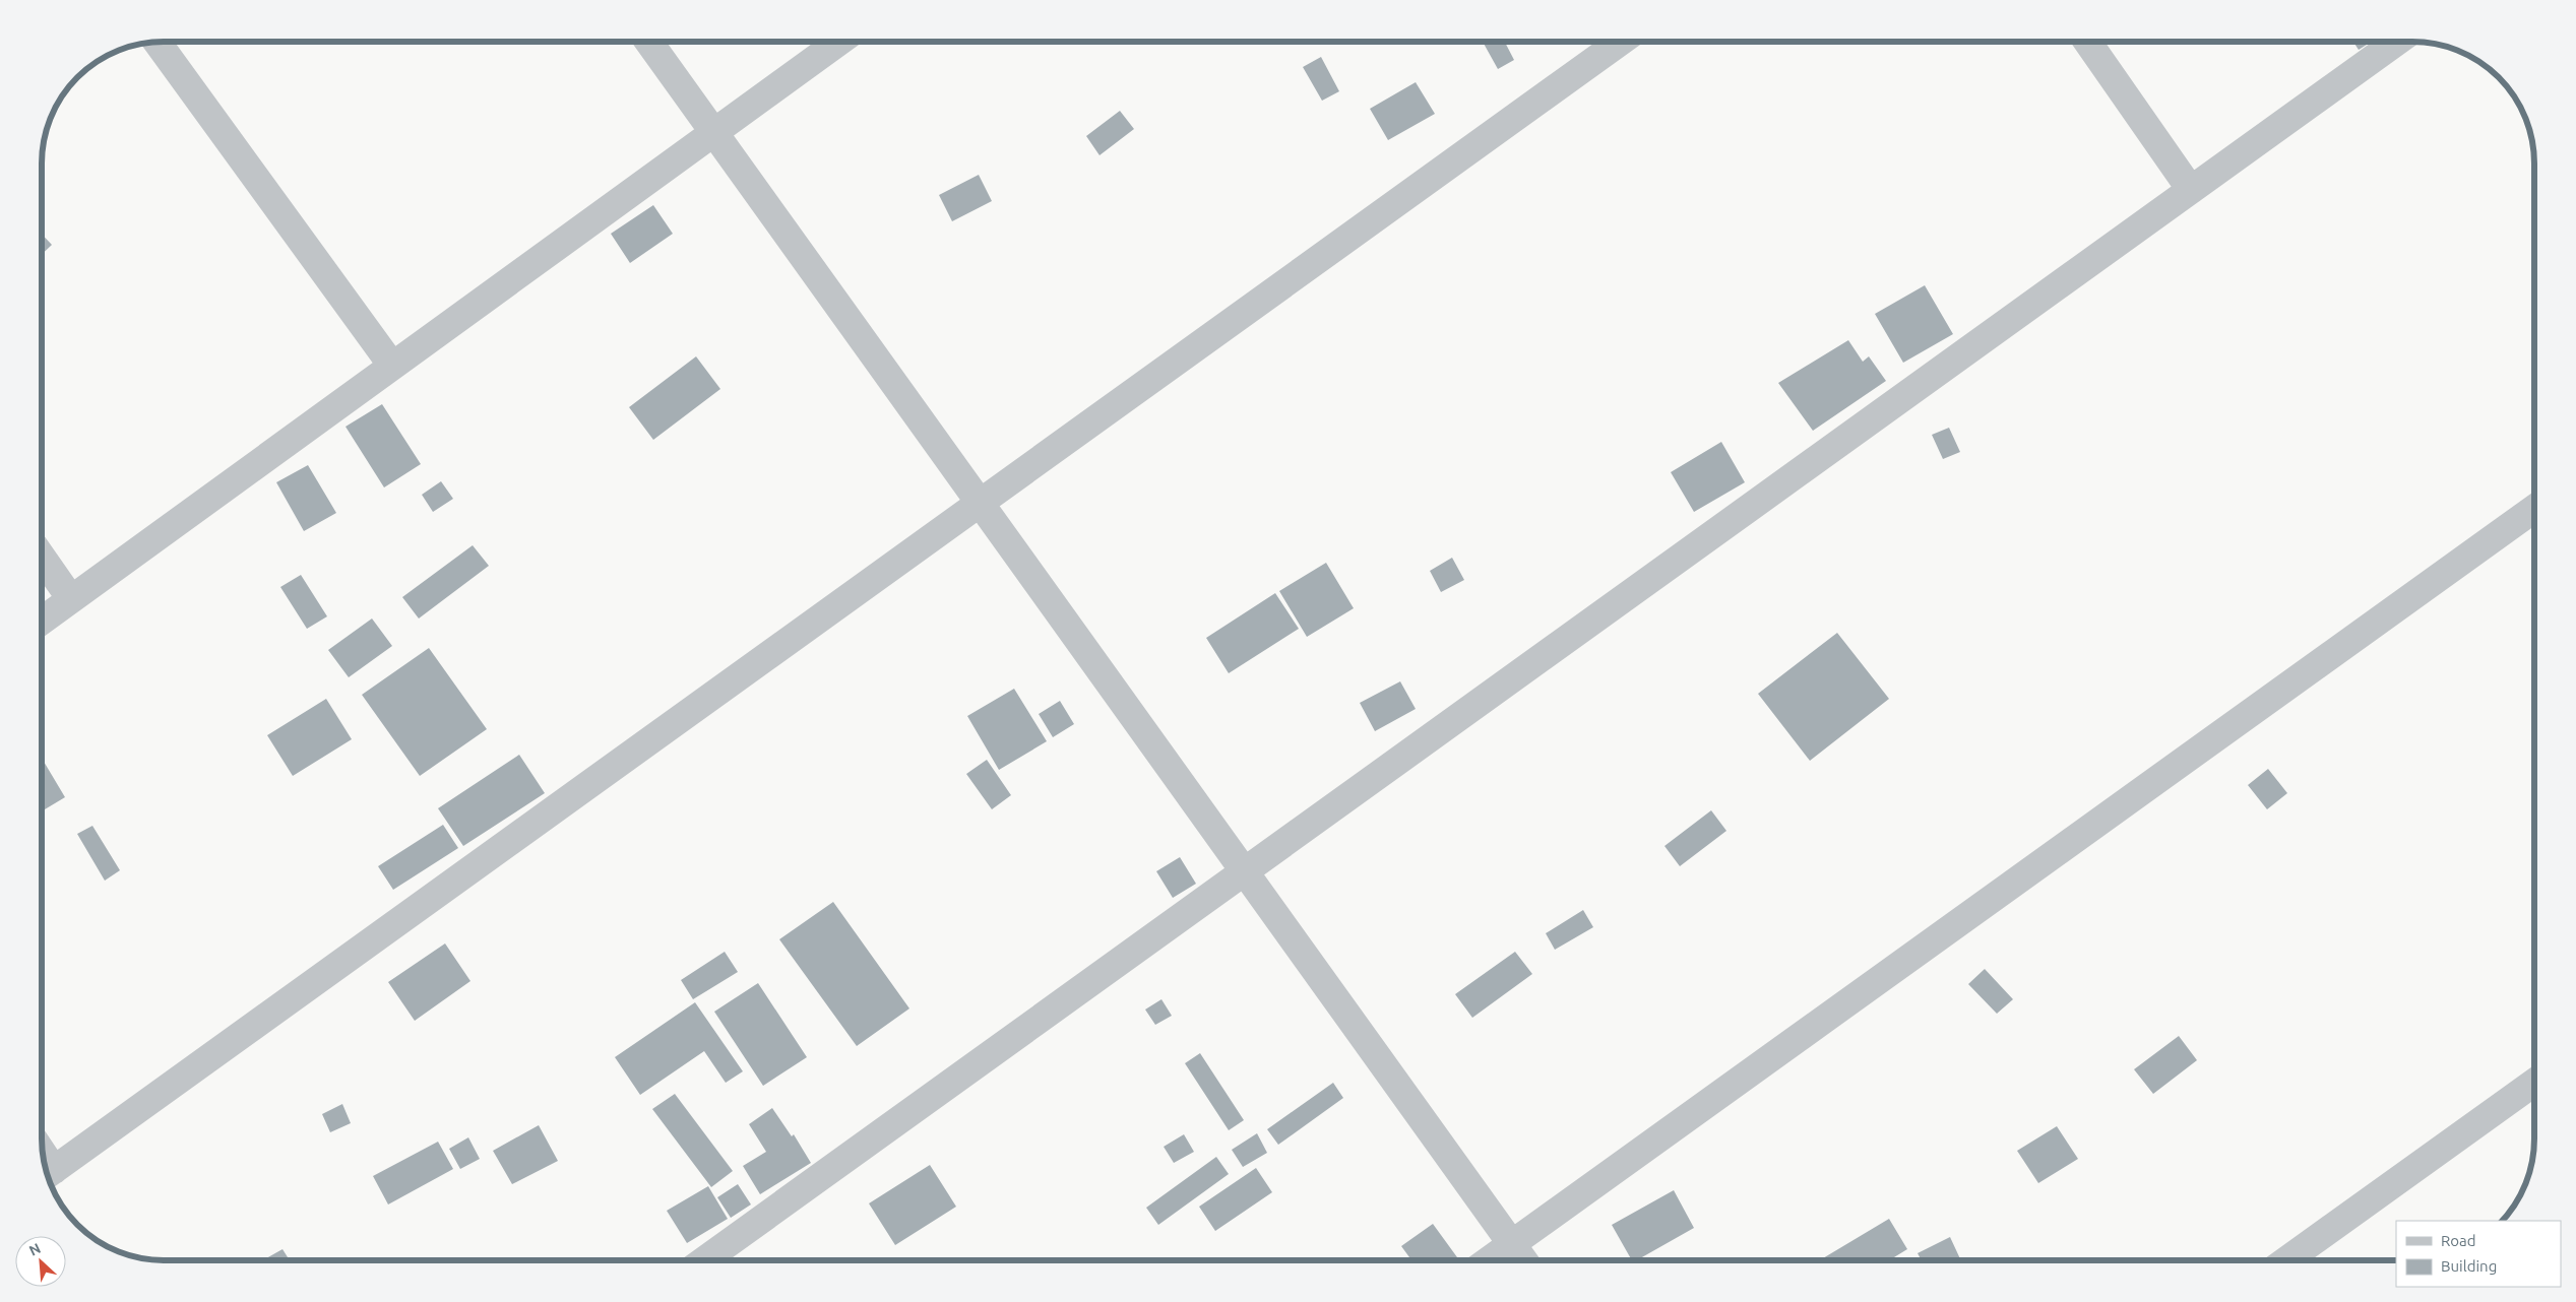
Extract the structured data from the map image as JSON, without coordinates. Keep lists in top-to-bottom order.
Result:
{
  "legend": ["Road", "Building"],
  "north": "top left"
}
